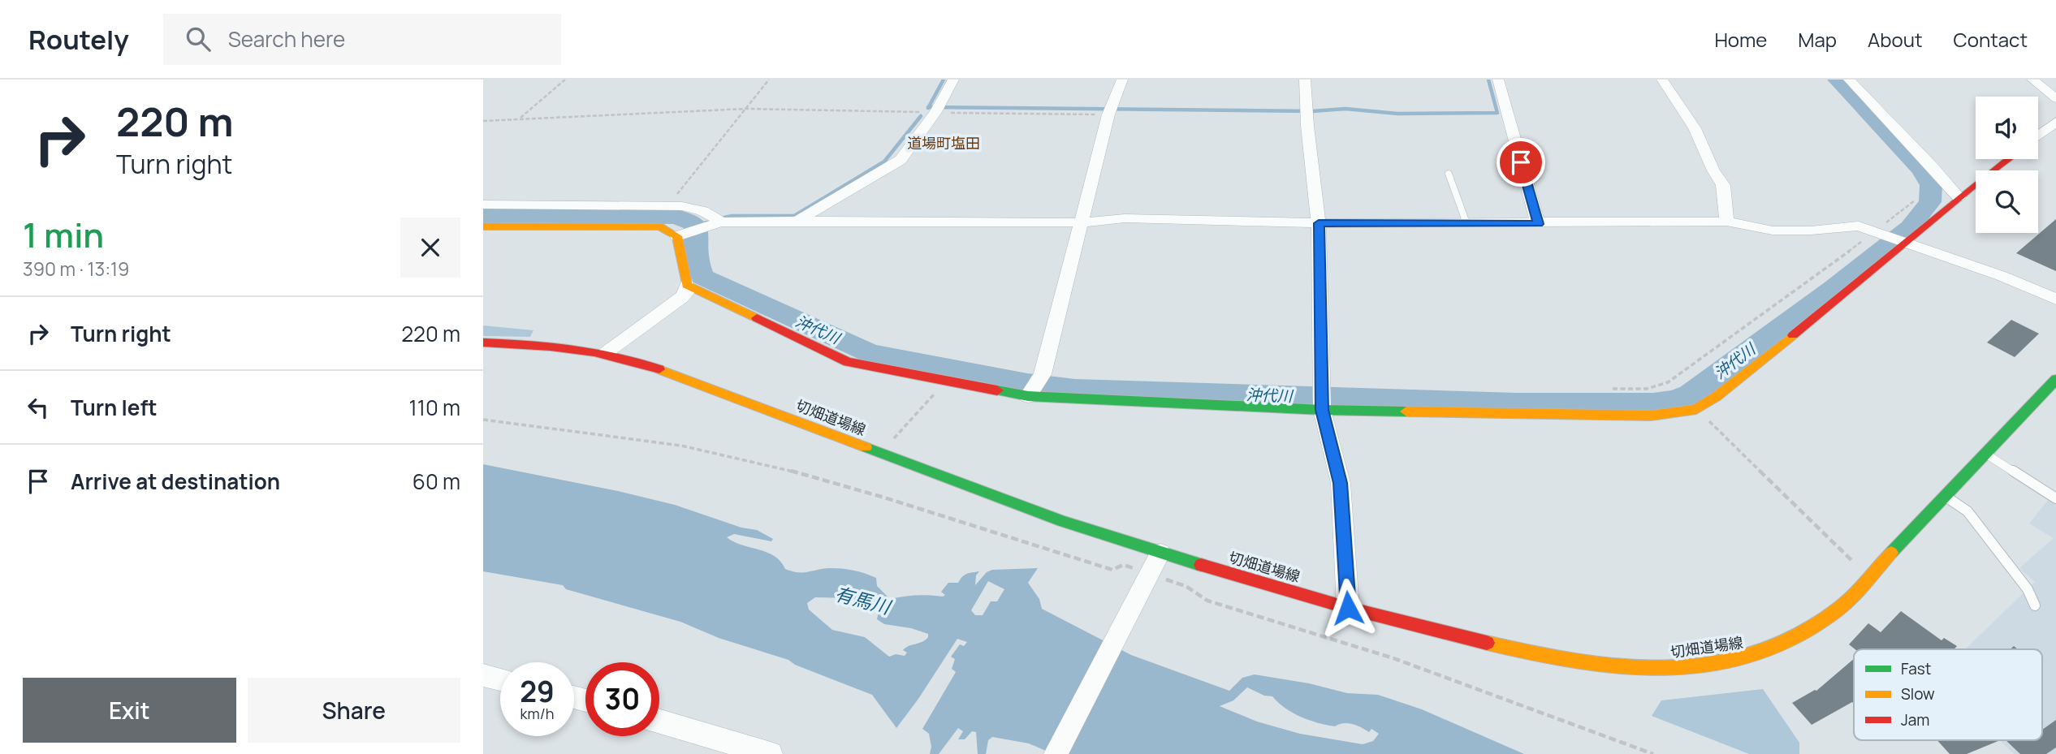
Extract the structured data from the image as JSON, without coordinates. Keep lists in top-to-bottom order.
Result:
{
  "streets": {
    "street": ["切畑道場線"]
  },
  "districts": ["道場町塩田"],
  "water": ["沖代川", "有馬川"],
  "legend": ["Fast", "Slow", "Jam"],
  "page": {
    "header": "Routely",
    "search": "Search here",
    "nav": [
      "Home",
      "Map",
      "About",
      "Contact"
    ],
    "turn": ["220 m", "Turn right"],
    "heading": ["1 min", "390 m · 13:19"],
    "list": [
      {
        "name": "Turn right",
        "value": "220 m"
      },
      {
        "name": "Turn left",
        "value": "110 m"
      },
      {
        "name": "Arrive at destination",
        "value": "60 m"
      }
    ],
    "speed": "29 km/h",
    "limit": "30",
    "buttons": ["Exit", "Share"]
  }
}
